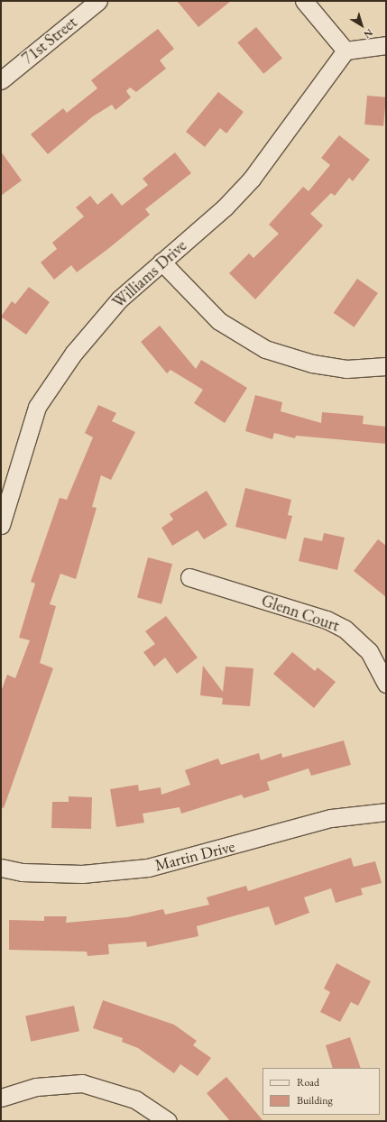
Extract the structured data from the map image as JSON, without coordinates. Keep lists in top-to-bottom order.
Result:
{
  "streets": {
    "street": [
      "71st Street",
      "Williams Drive",
      "Glenn Court",
      "Martin Drive"
    ]
  },
  "legend": ["Road", "Building"],
  "north": "bottom right"
}
